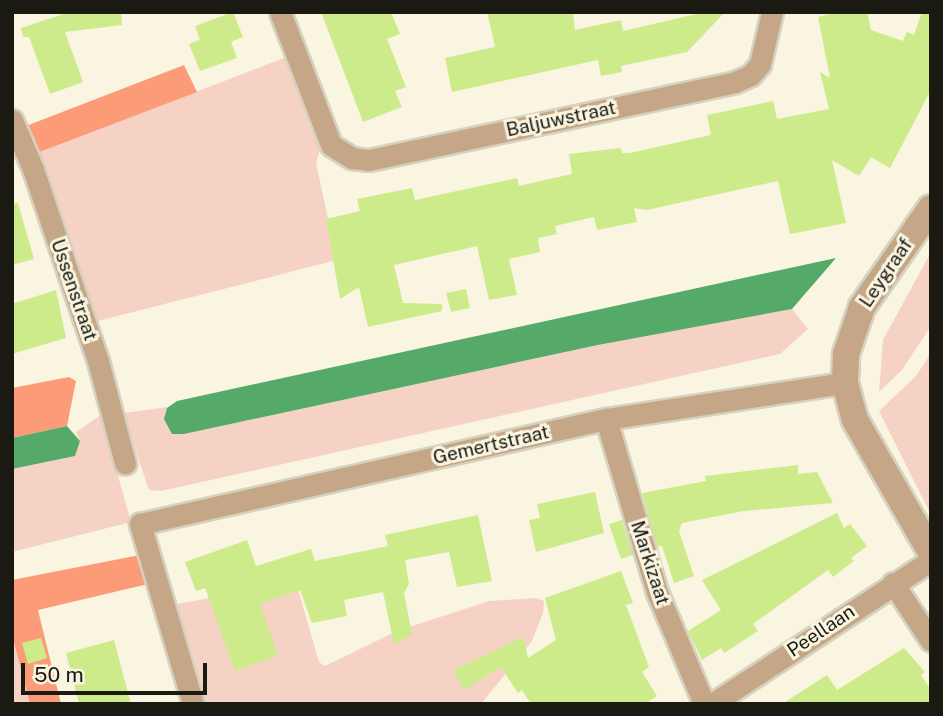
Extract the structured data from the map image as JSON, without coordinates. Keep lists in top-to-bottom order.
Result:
{
  "streets": {
    "street": [
      "Baljuwstraat",
      "Leygraaf",
      "Ussenstraat",
      "Gemertstraat",
      "Markizaat",
      "Peellaan"
    ]
  },
  "crossings": [
    ["Leygraaf", "Gemertstraat"],
    ["Gemertstraat", "Markizaat"]
  ],
  "scale_bar": "50 m"
}
